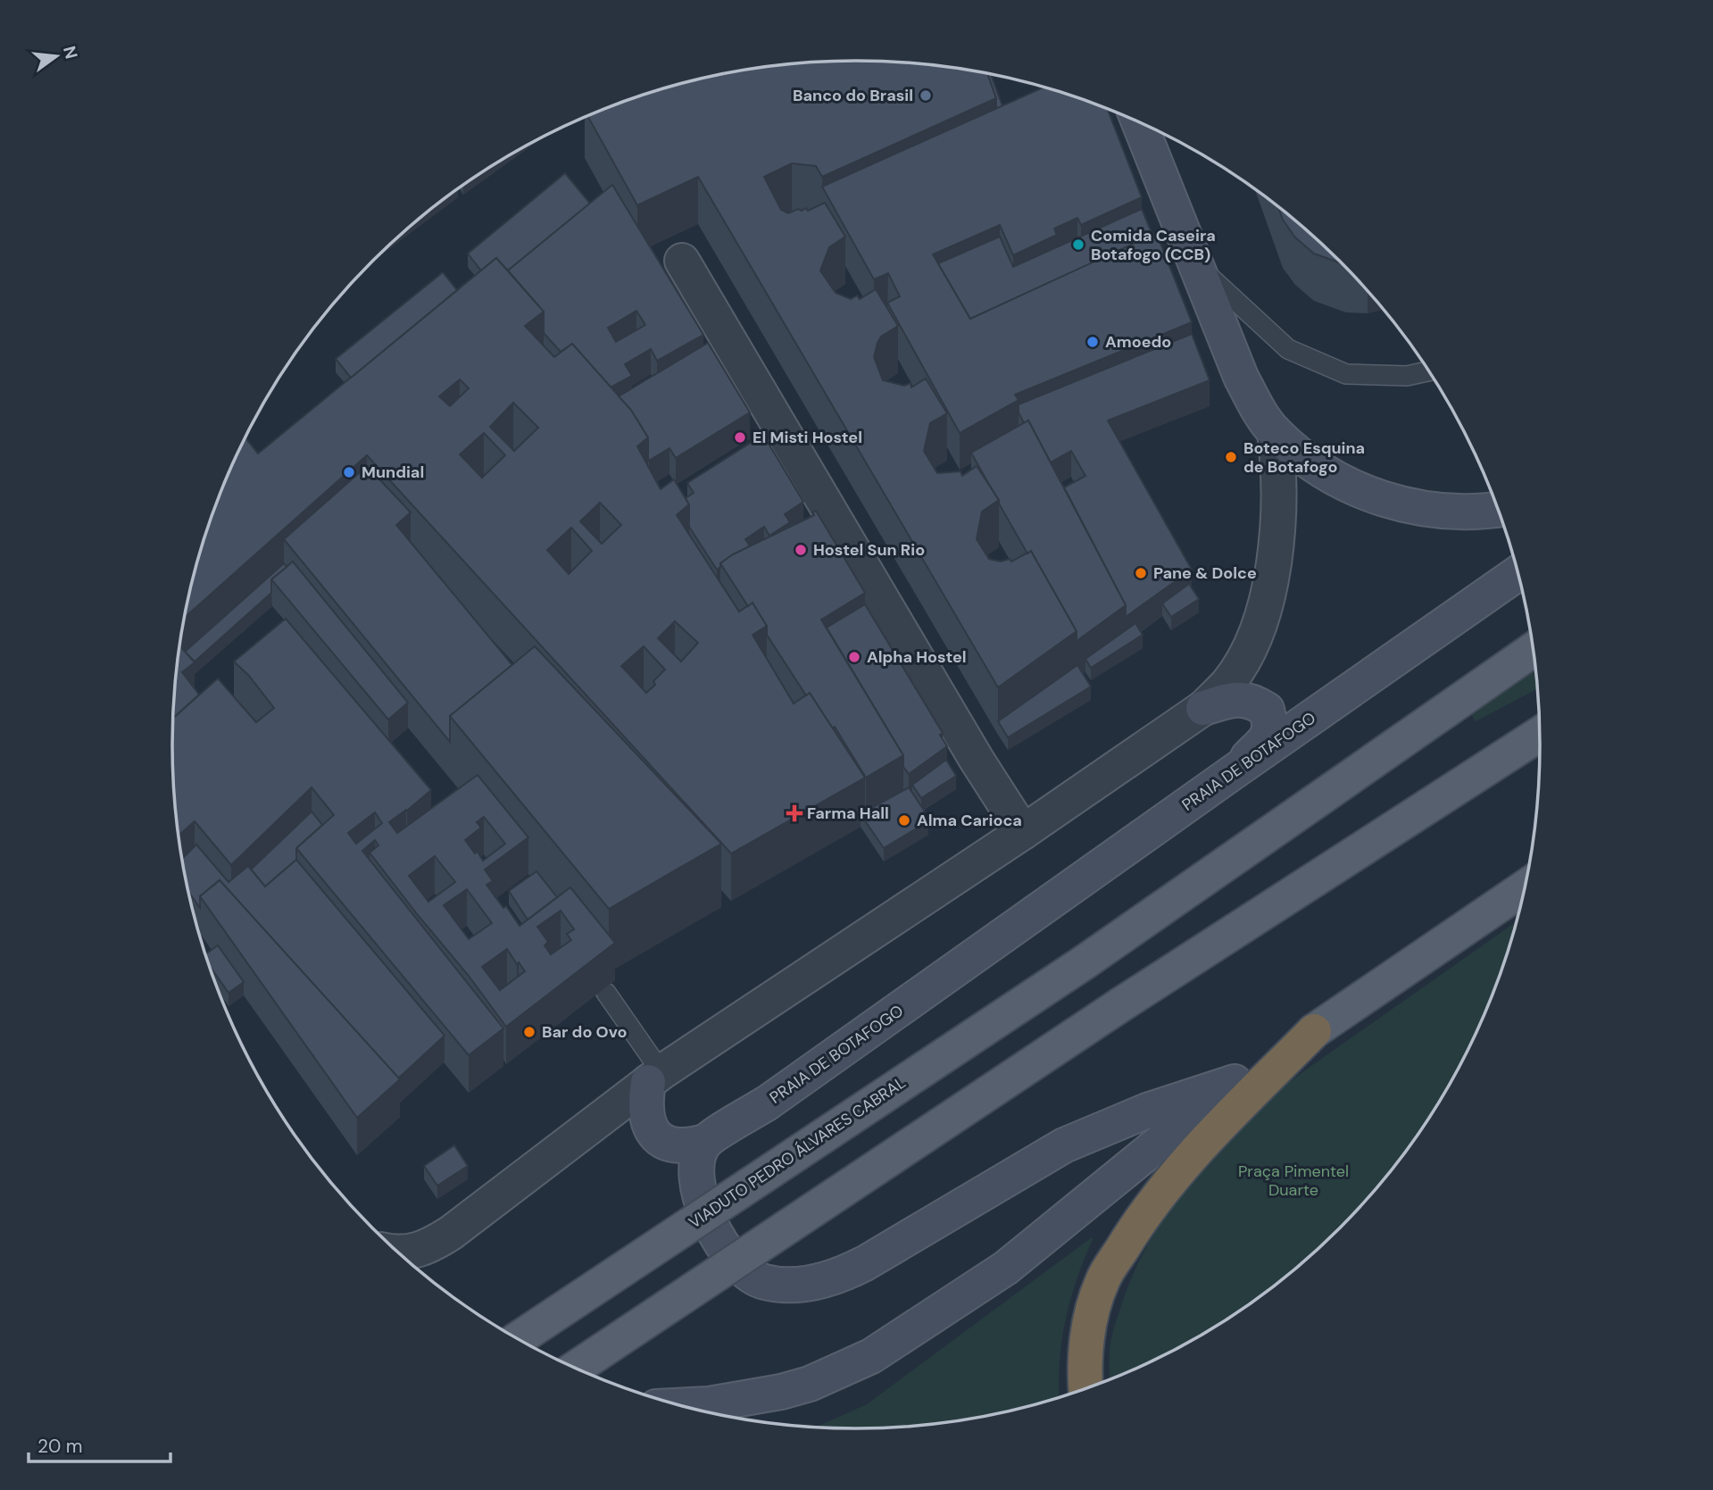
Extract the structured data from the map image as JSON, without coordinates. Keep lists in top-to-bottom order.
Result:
{
  "streets": {
    "main road": ["VIADUTO PEDRO ÁLVARES CABRAL"],
    "street": ["PRAIA DE BOTAFOGO"]
  },
  "parks": ["Praça Pimentel Duarte"],
  "places": {
    "other": [
      "Banco do Brasil",
      "Comida Caseira Botafogo (CCB)",
      "Amoedo",
      "El Misti Hostel",
      "Boteco Esquina de Botafogo",
      "Mundial",
      "Hostel Sun Rio",
      "Pane & Dolce",
      "Alpha Hostel",
      "Alma Carioca",
      "Bar do Ovo"
    ],
    "health": ["Farma Hall"]
  },
  "scale_bar": "20 m",
  "north": "right"
}
